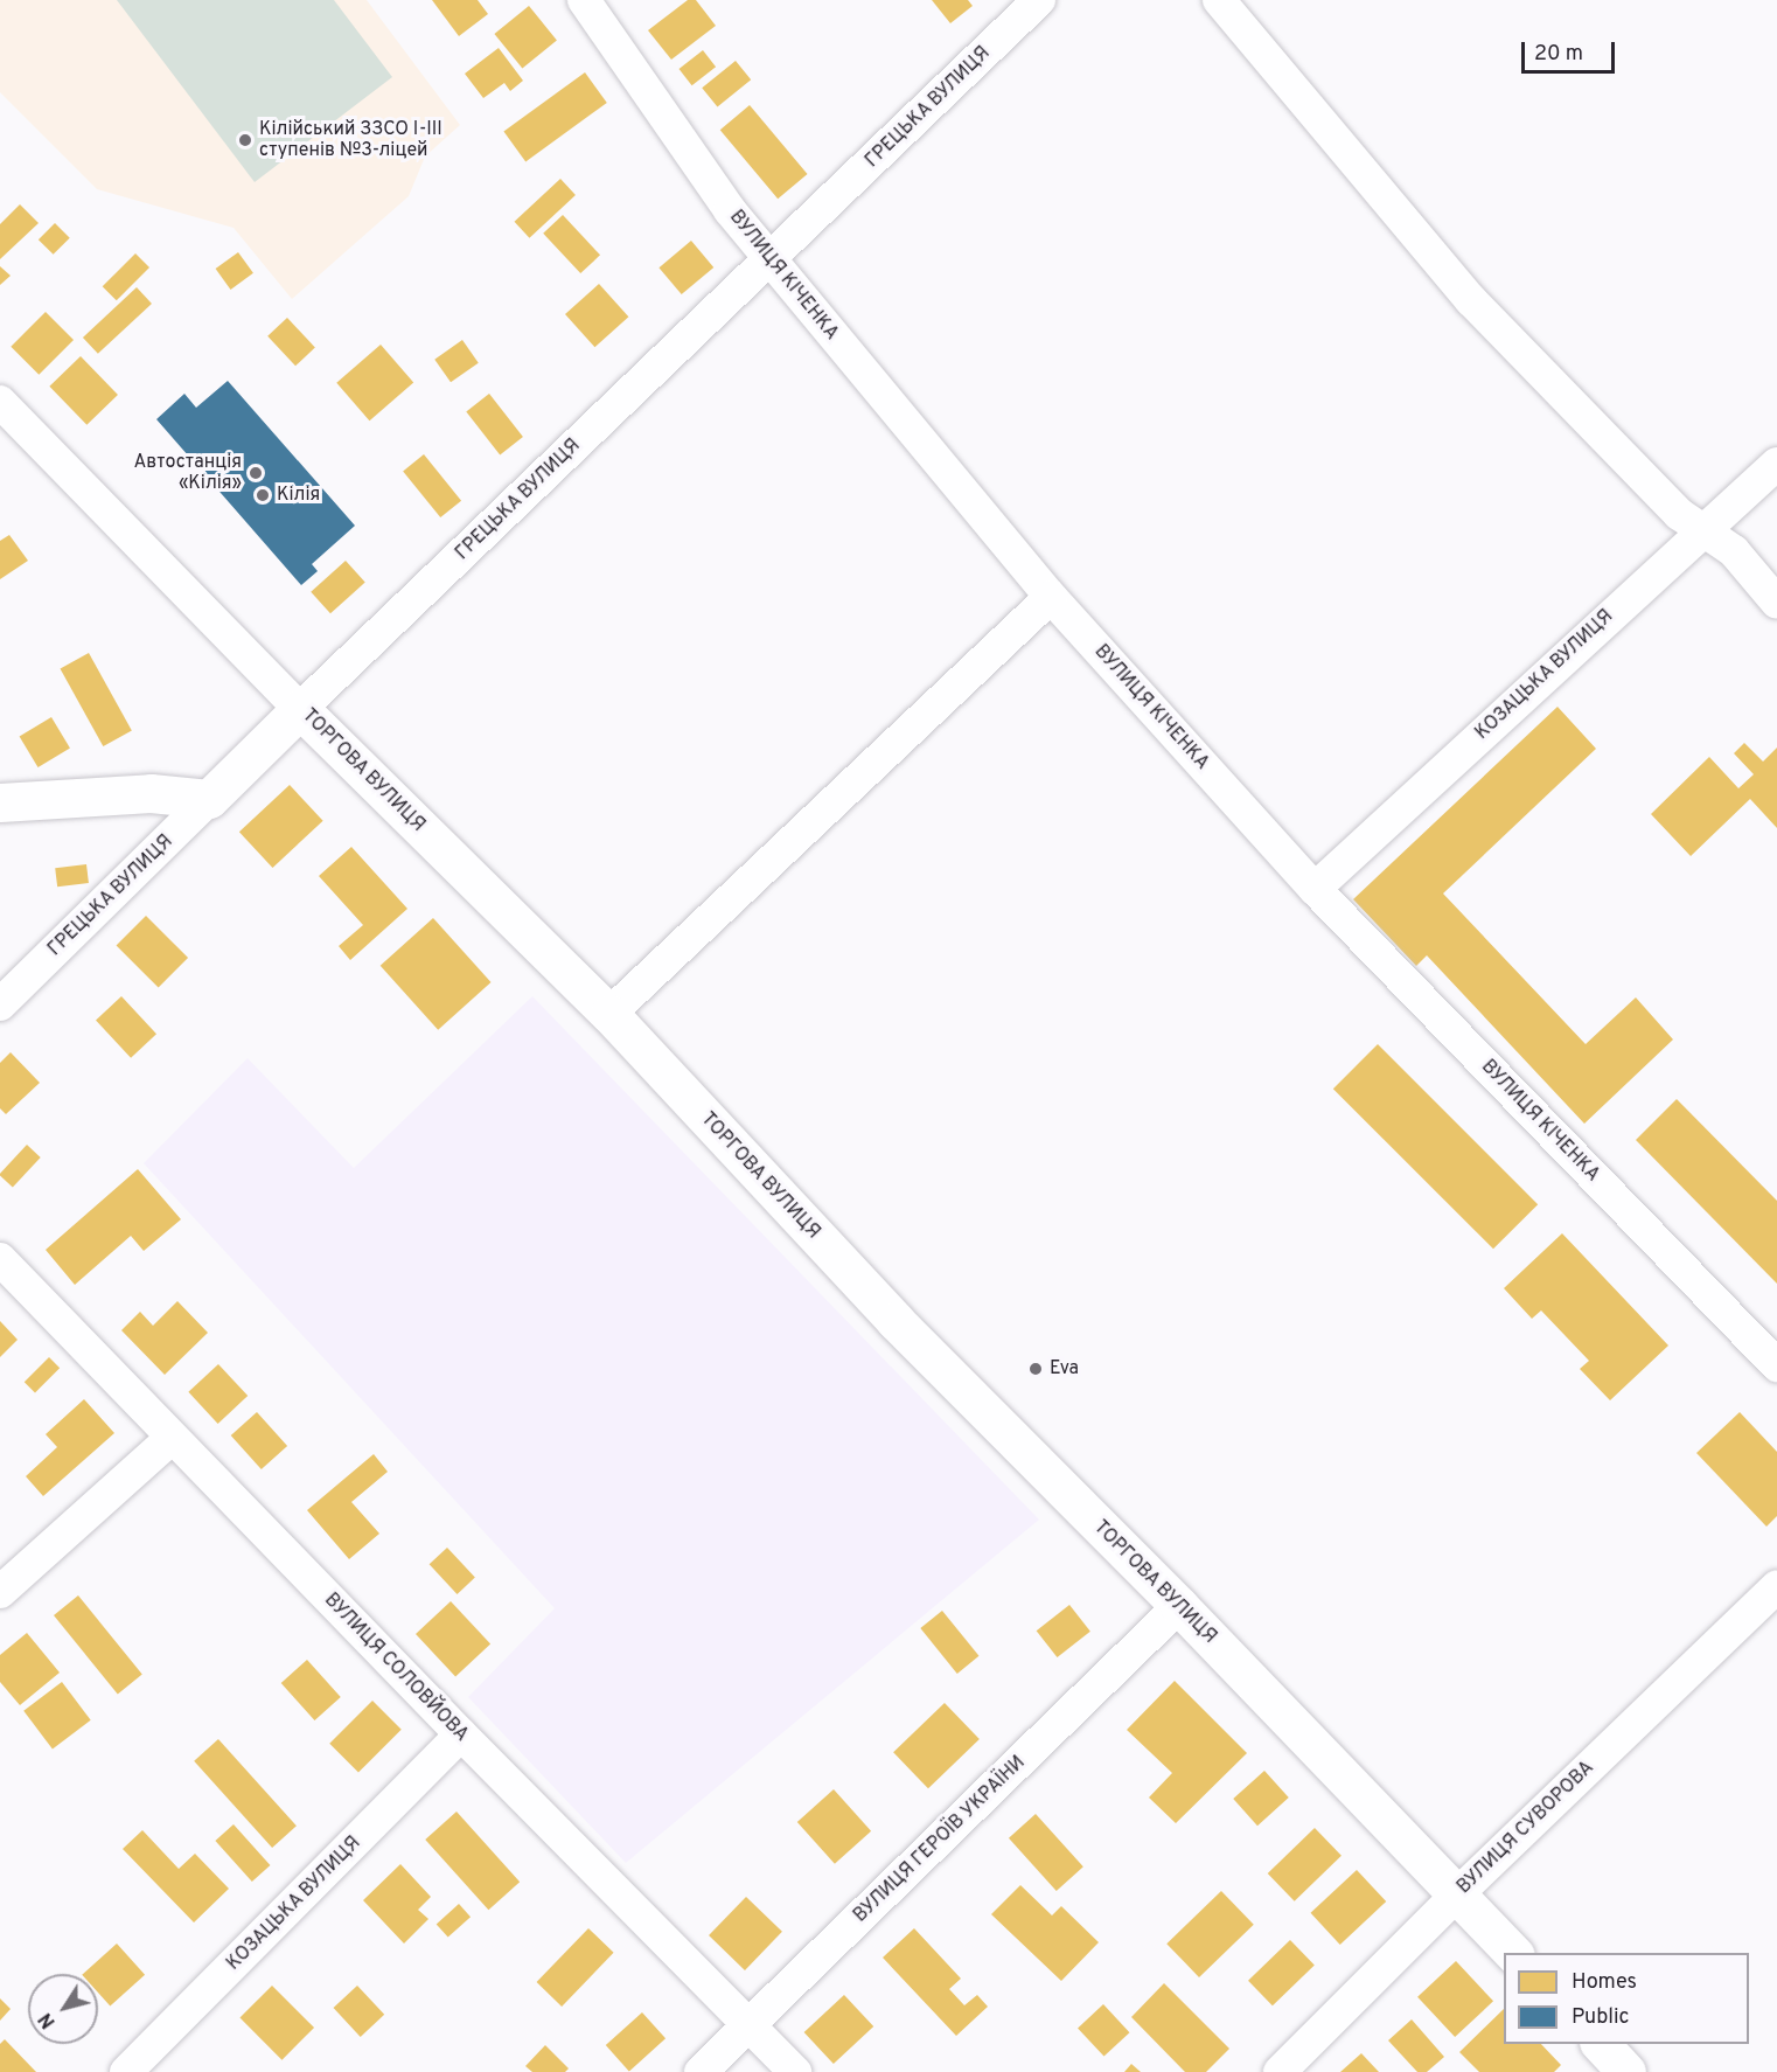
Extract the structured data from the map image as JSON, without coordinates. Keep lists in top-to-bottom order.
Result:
{
  "streets": {
    "main road": ["ГРЕЦЬКА ВУЛИЦЯ", "ТОРГОВА ВУЛИЦЯ"],
    "street": [
      "ВУЛИЦЯ КІЧЕНКА",
      "КОЗАЦЬКА ВУЛИЦЯ",
      "ВУЛИЦЯ СОЛОВЙОВА",
      "ВУЛИЦЯ СУВОРОВА",
      "ВУЛИЦЯ ГЕРОЇВ УКРАЇНИ"
    ]
  },
  "crossings": [
    ["ГРЕЦЬКА ВУЛИЦЯ", "ВУЛИЦЯ КІЧЕНКА"],
    ["ГРЕЦЬКА ВУЛИЦЯ", "ТОРГОВА ВУЛИЦЯ"],
    ["ВУЛИЦЯ КІЧЕНКА", "КОЗАЦЬКА ВУЛИЦЯ"],
    ["КОЗАЦЬКА ВУЛИЦЯ", "ВУЛИЦЯ СОЛОВЙОВА"],
    ["ТОРГОВА ВУЛИЦЯ", "ВУЛИЦЯ СУВОРОВА"],
    ["ТОРГОВА ВУЛИЦЯ", "ВУЛИЦЯ ГЕРОЇВ УКРАЇНИ"],
    ["ВУЛИЦЯ СОЛОВЙОВА", "ВУЛИЦЯ ГЕРОЇВ УКРАЇНИ"]
  ],
  "places": [
    "Кілійський ЗЗСО І-ІІІ ступенів №3-ліцей",
    "Автостанція «Кілія»",
    "Кілія",
    "Eva"
  ],
  "legend": ["Homes", "Public"],
  "scale_bar": "20 m",
  "north": "bottom left"
}
